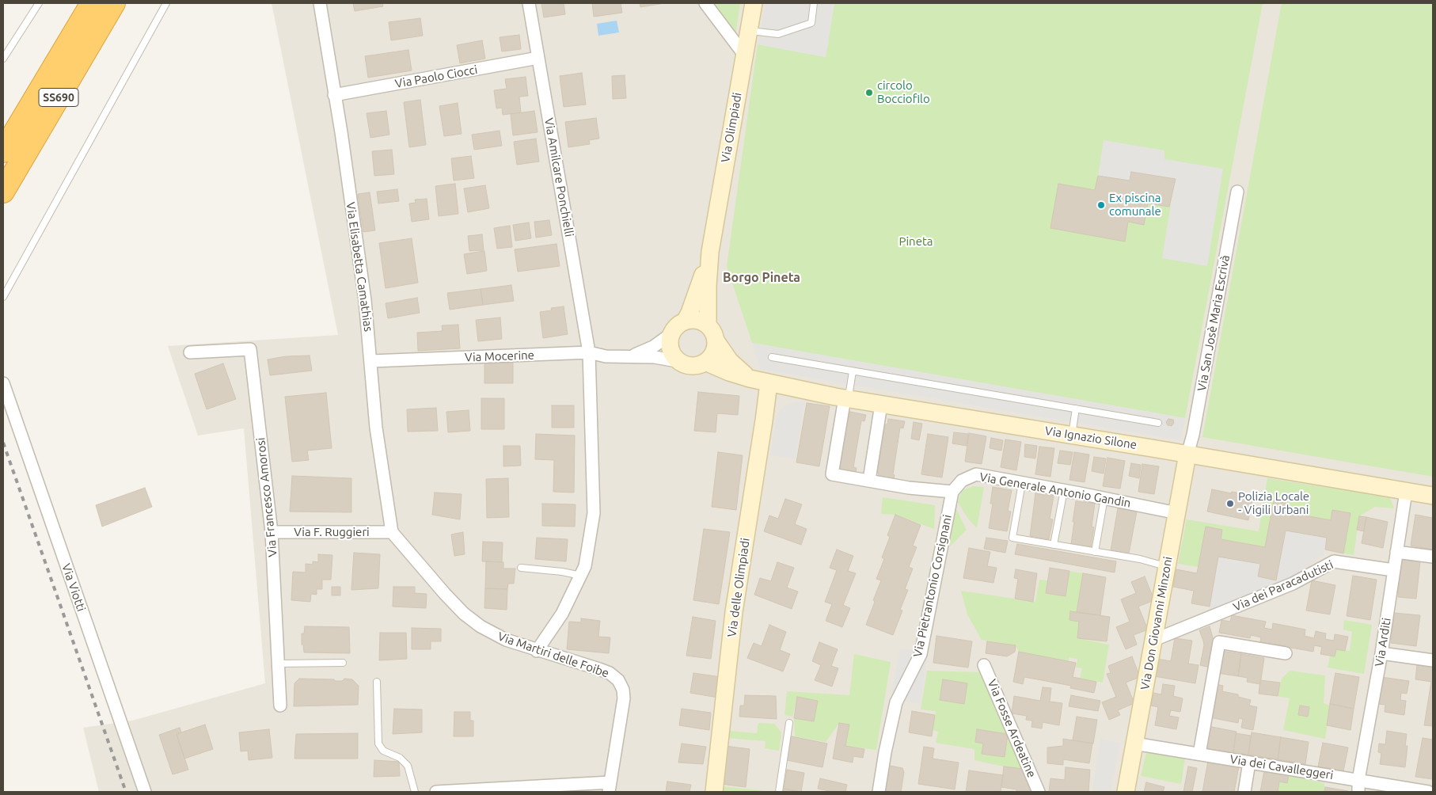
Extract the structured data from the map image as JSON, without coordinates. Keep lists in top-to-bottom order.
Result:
{
  "streets": {
    "highway": ["SS690"],
    "street": [
      "Via Paolo Ciocci",
      "Via Olimpiadi",
      "Via Amilcare Ponchielli",
      "Via Elisabetta Camathias",
      "Via San Josè Maria Escrivà",
      "Via Mocerine",
      "Via Ignazio Silone",
      "Via Generale Antonio Gandin",
      "Via Francesco Amorosi",
      "Via F. Ruggieri",
      "Via Pietrantonio Corsignani",
      "Via dei Paracadutisti",
      "Via Viotti",
      "Via delle Olimpiadi",
      "Via Don Giovanni Minzoni",
      "Via Arditi",
      "Via Martiri delle Foibe",
      "Via Fosse Ardeatine",
      "Via dei Cavalleggeri"
    ]
  },
  "crossings": [
    ["Via Paolo Ciocci", "Via Amilcare Ponchielli"],
    ["Via Paolo Ciocci", "Via Elisabetta Camathias"],
    ["Via Olimpiadi", "Via Mocerine"],
    ["Via Olimpiadi", "Via Ignazio Silone"],
    ["Via Amilcare Ponchielli", "Via Mocerine"],
    ["Via Amilcare Ponchielli", "Via Martiri delle Foibe"],
    ["Via Elisabetta Camathias", "Via Mocerine"],
    ["Via Elisabetta Camathias", "Via F. Ruggieri"],
    ["Via Elisabetta Camathias", "Via Martiri delle Foibe"],
    ["Via San Josè Maria Escrivà", "Via Ignazio Silone"],
    ["Via San Josè Maria Escrivà", "Via Don Giovanni Minzoni"],
    ["Via Mocerine", "Via Ignazio Silone"],
    ["Via Ignazio Silone", "Via delle Olimpiadi"],
    ["Via Ignazio Silone", "Via Don Giovanni Minzoni"],
    ["Via Ignazio Silone", "Via Arditi"],
    ["Via Generale Antonio Gandin", "Via Pietrantonio Corsignani"],
    ["Via Generale Antonio Gandin", "Via Don Giovanni Minzoni"],
    ["Via Francesco Amorosi", "Via F. Ruggieri"],
    ["Via F. Ruggieri", "Via Martiri delle Foibe"],
    ["Via dei Paracadutisti", "Via Don Giovanni Minzoni"],
    ["Via dei Paracadutisti", "Via Arditi"],
    ["Via Don Giovanni Minzoni", "Via dei Cavalleggeri"],
    ["Via Arditi", "Via dei Cavalleggeri"]
  ],
  "districts": ["Borgo Pineta"],
  "parks": ["Pineta"],
  "places": ["circolo Bocciofilo", "Ex piscina comunale", "Polizia Locale - Vigili Urbani"]
}
